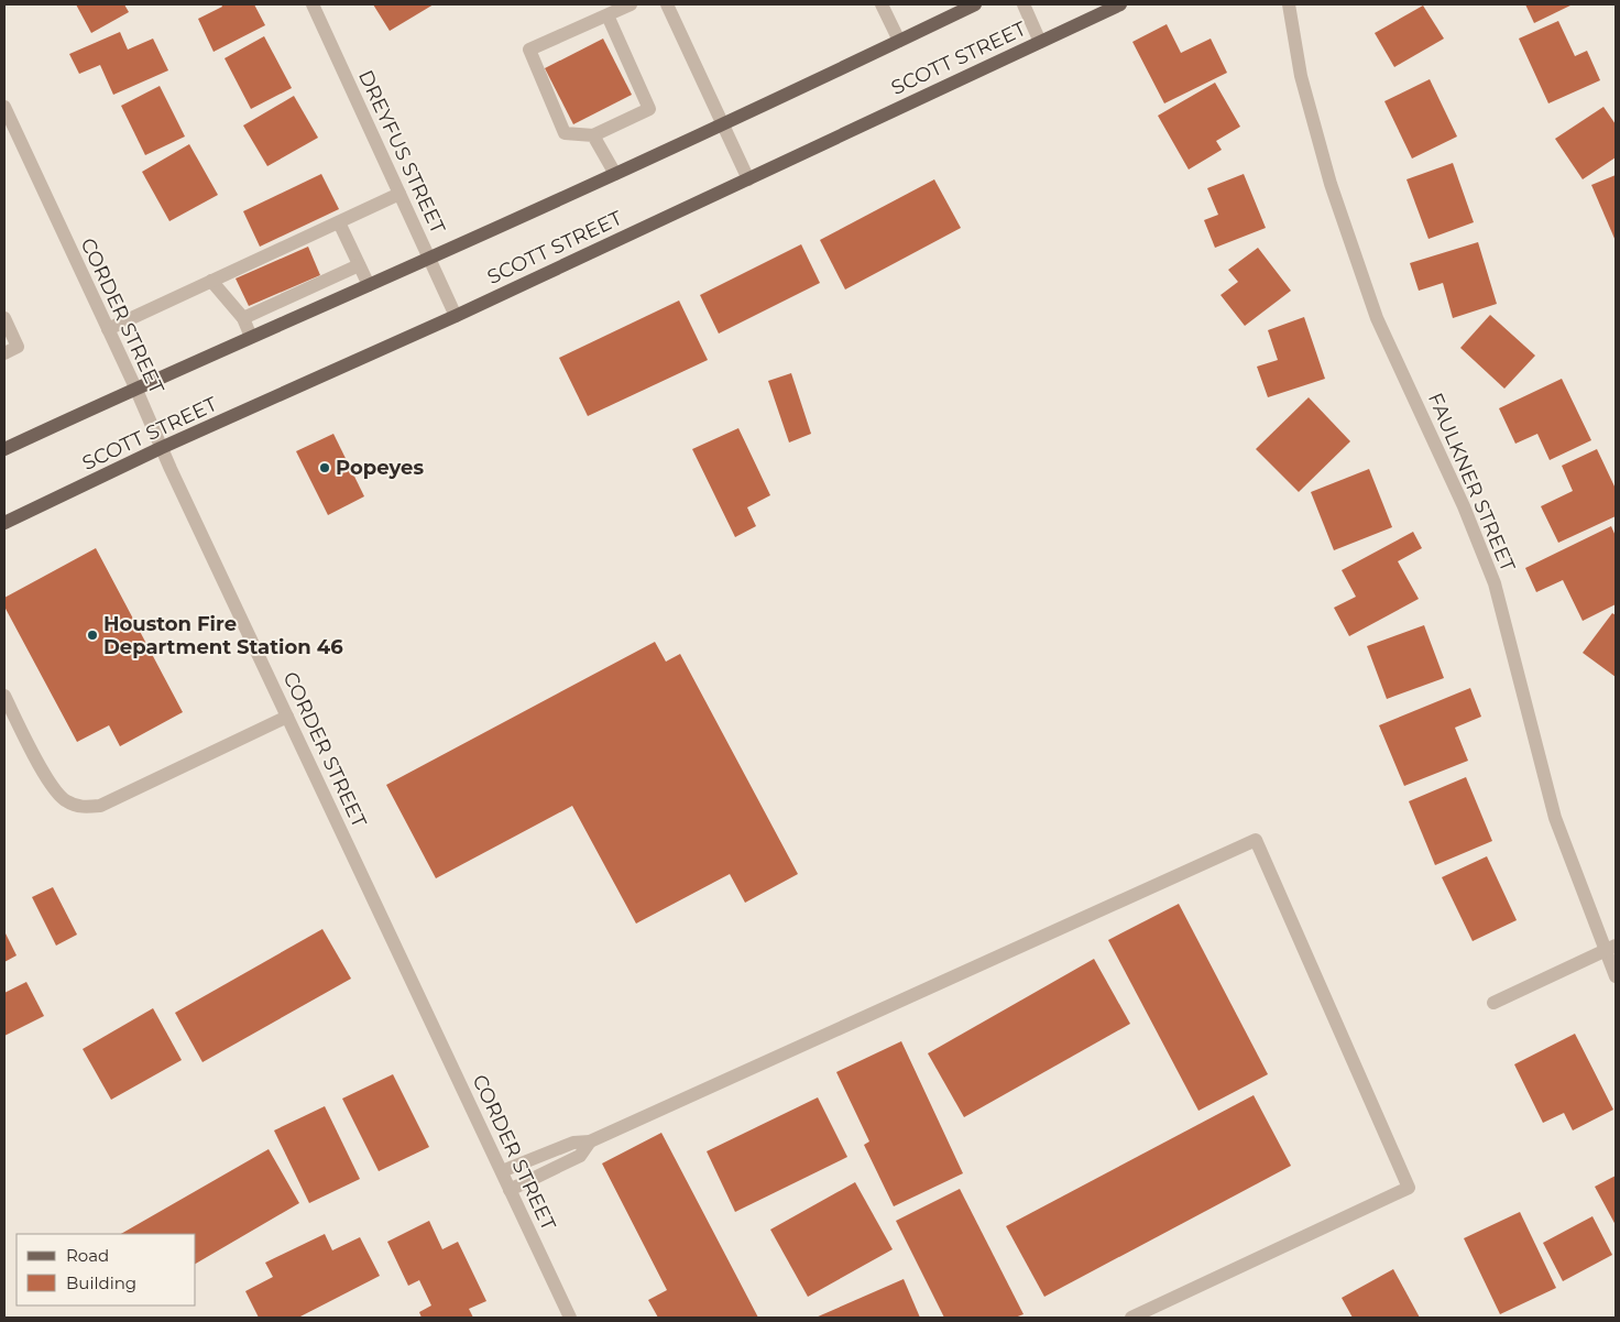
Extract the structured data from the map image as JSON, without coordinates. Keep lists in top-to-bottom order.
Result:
{
  "streets": {
    "main road": ["SCOTT STREET"],
    "street": ["DREYFUS STREET", "CORDER STREET", "FAULKNER STREET"]
  },
  "crossings": [
    ["SCOTT STREET", "DREYFUS STREET"],
    ["SCOTT STREET", "CORDER STREET"]
  ],
  "places": ["Popeyes", "Houston Fire Department Station 46"],
  "legend": ["Road", "Building"]
}
